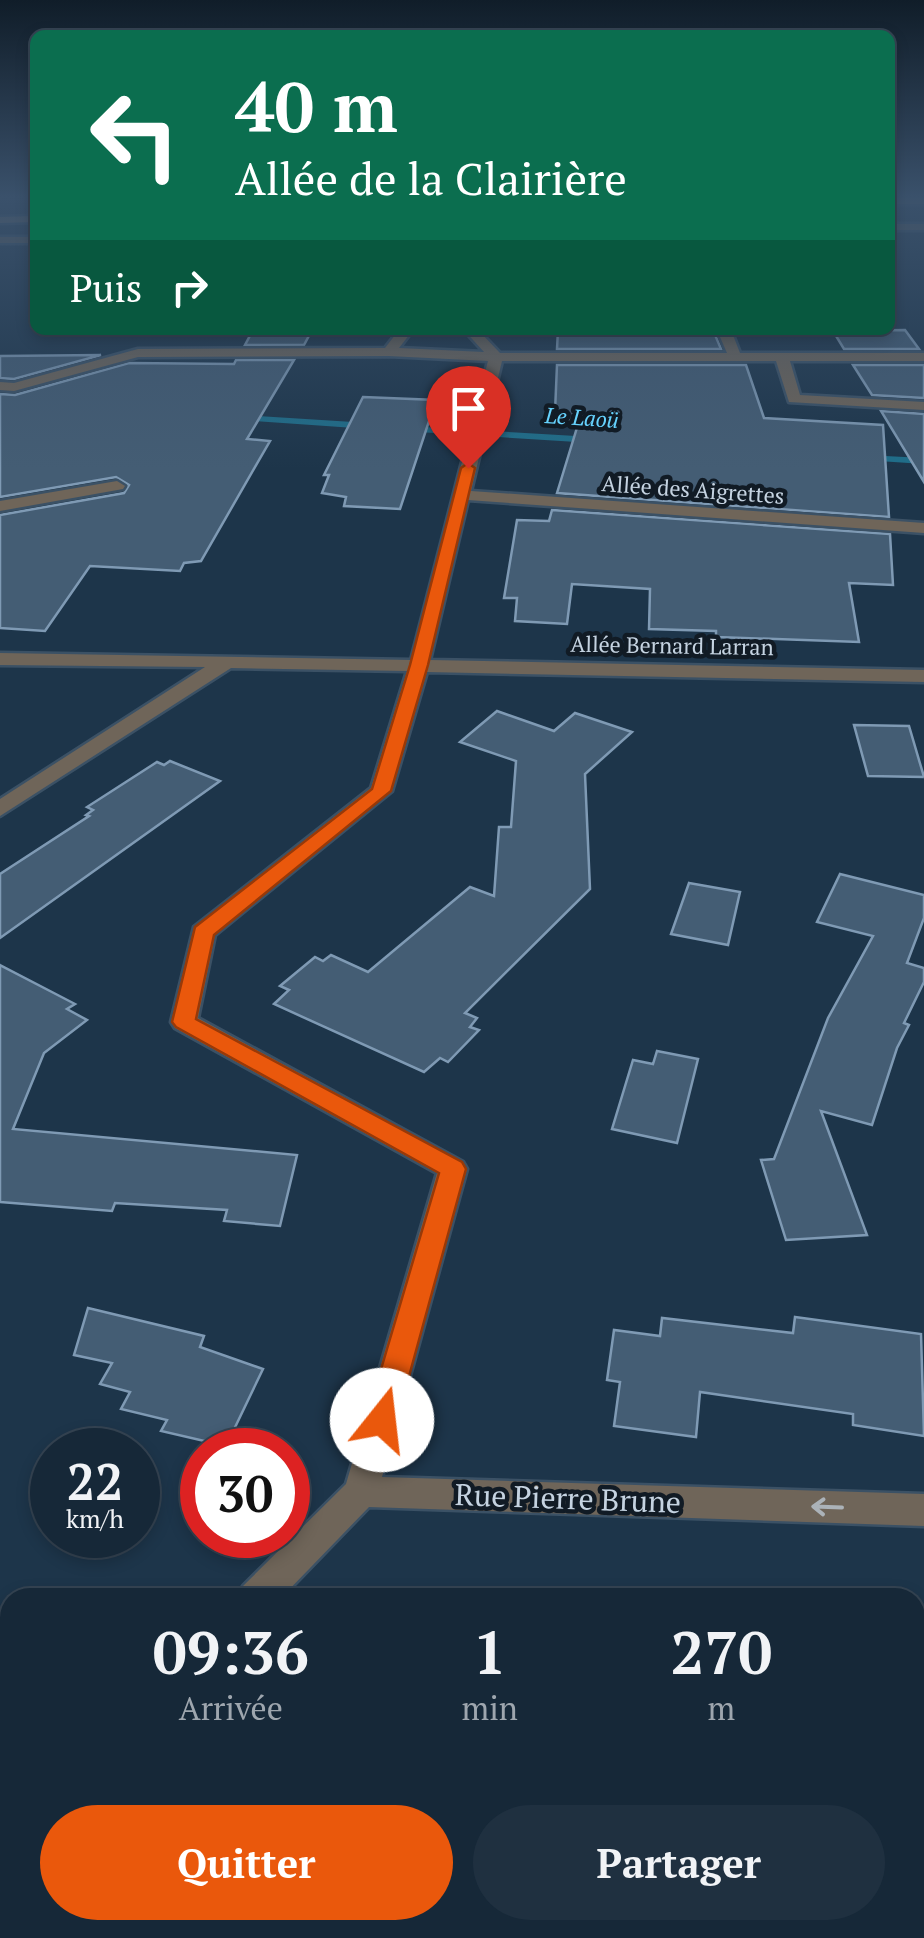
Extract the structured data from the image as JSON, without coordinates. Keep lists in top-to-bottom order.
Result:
{
  "streets": {
    "street": ["Allée des Aigrettes", "Allée Bernard Larran", "Rue Pierre Brune"]
  },
  "one_way": ["Rue Pierre Brune"],
  "water": ["Le Laoü"],
  "page": {
    "turn": ["40 m", "Allée de la Clairière"],
    "then": "Puis",
    "speed": "22 km/h",
    "limit": "30",
    "eta": [
      "09:36",
      "Arrivée",
      "1",
      "min",
      "270",
      "m"
    ],
    "buttons": ["Quitter", "Partager"]
  }
}
